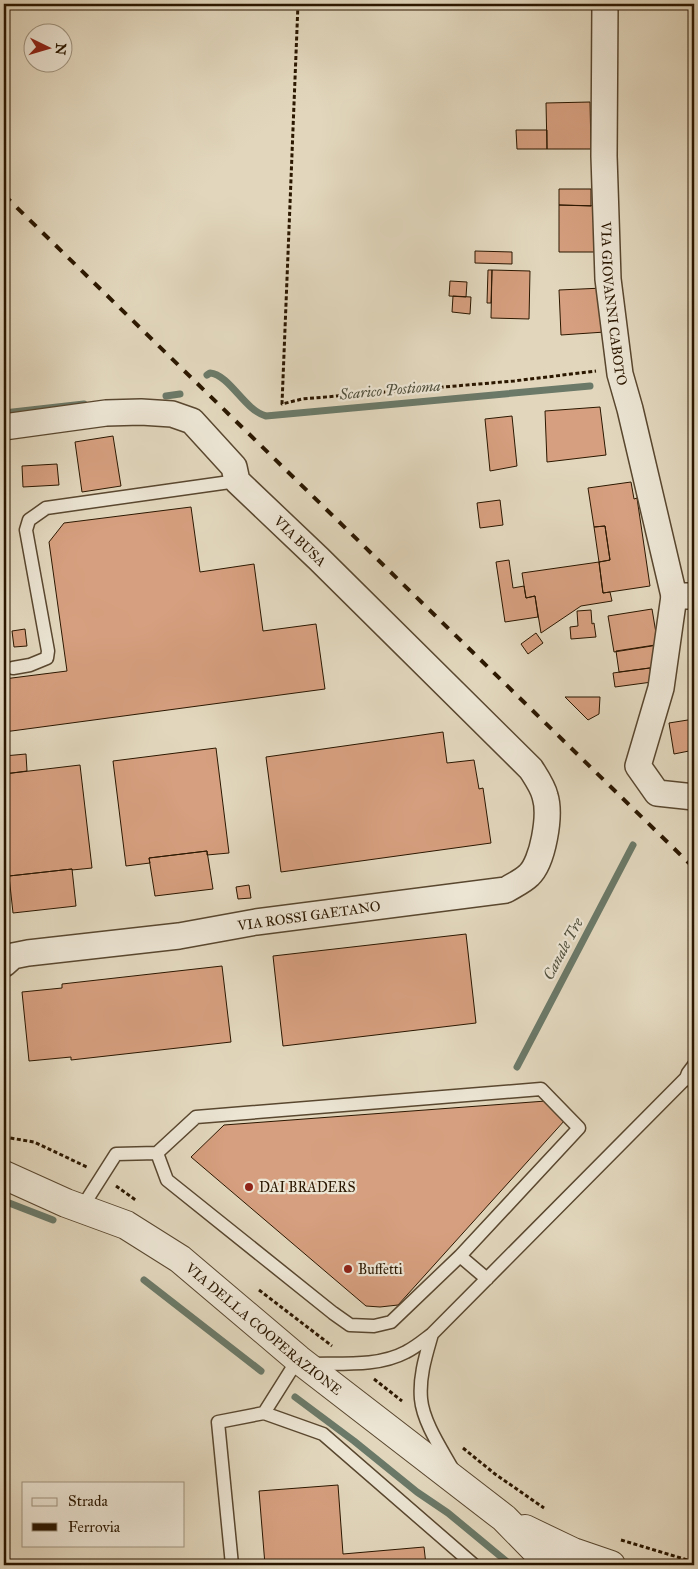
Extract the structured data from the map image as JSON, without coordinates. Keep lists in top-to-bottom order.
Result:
{
  "streets": {
    "street": [
      "VIA GIOVANNI CABOTO",
      "VIA BUSA",
      "VIA ROSSI GAETANO",
      "VIA DELLA COOPERAZIONE"
    ]
  },
  "crossings": [
    ["VIA BUSA", "VIA ROSSI GAETANO"]
  ],
  "water": ["Scarico Postioma", "Canale Tre"],
  "places": ["DAI BRADERS", "Buffetti"],
  "legend": ["Strada", "Ferrovia"],
  "north": "right"
}
